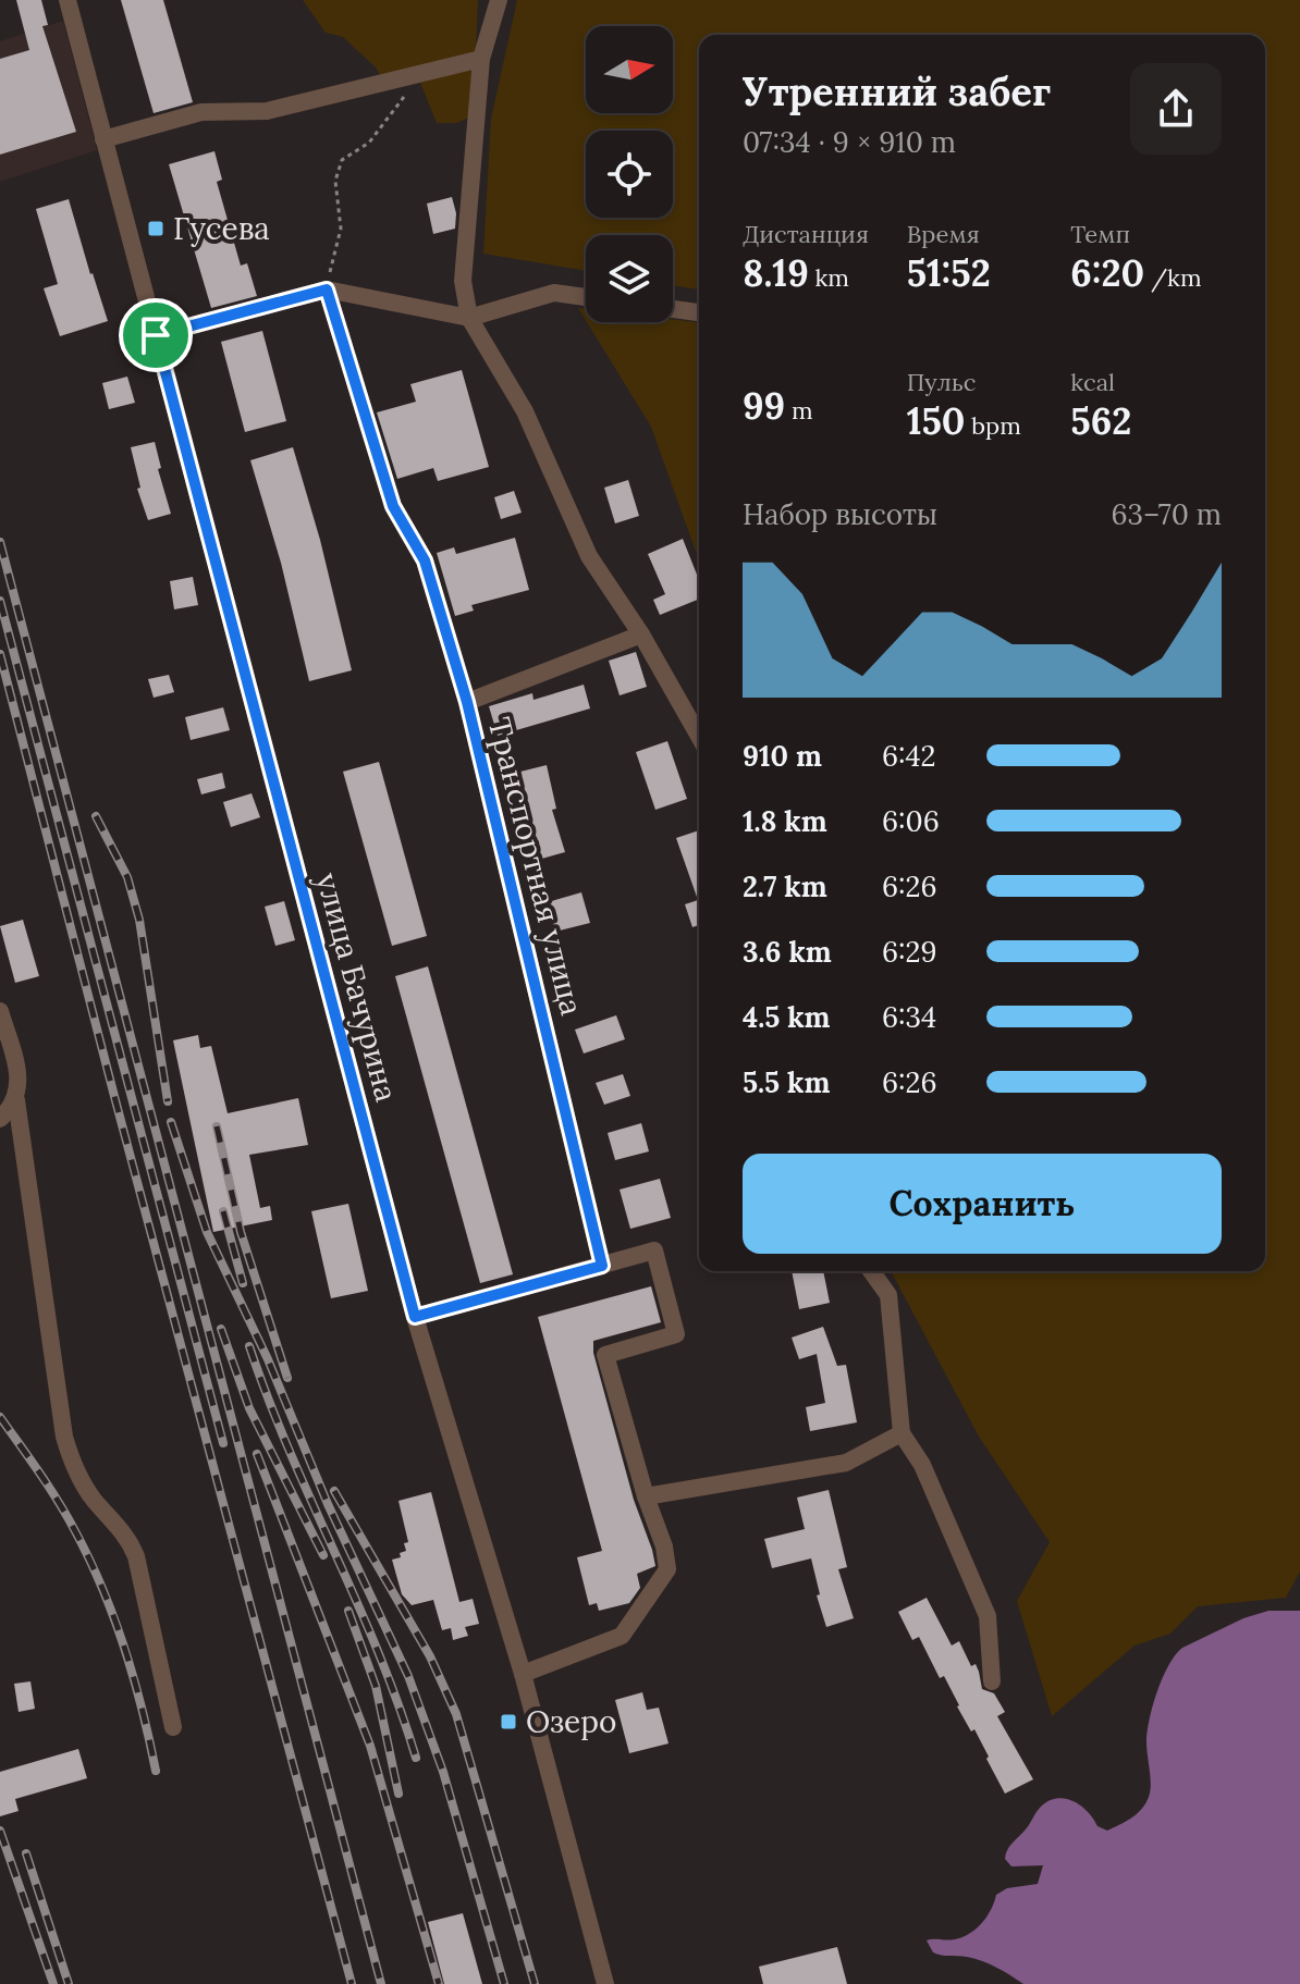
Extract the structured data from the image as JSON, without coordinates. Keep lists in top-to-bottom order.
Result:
{
  "streets": {
    "street": ["Транспортная улица", "улица Бачурина"]
  },
  "places": {
    "transit": ["Гусева", "Озеро"]
  },
  "north": "right",
  "page": {
    "heading": ["Утренний забег", "07:34 · 9 × 910 m"],
    "stats": [
      ["Дистанция", "8.19 km"],
      ["Время", "51:52"],
      ["Темп", "6:20 /km"],
      ["99 m"],
      ["Пульс", "150 bpm"],
      ["kcal", "562"]
    ],
    "chart": ["Набор высоты", "63–70 m"],
    "list": [
      {
        "name": "910 m",
        "note": "6:42"
      },
      {
        "name": "1.8 km",
        "note": "6:06"
      },
      {
        "name": "2.7 km",
        "note": "6:26"
      },
      {
        "name": "3.6 km",
        "note": "6:29"
      },
      {
        "name": "4.5 km",
        "note": "6:34"
      },
      {
        "name": "5.5 km",
        "note": "6:26"
      }
    ],
    "buttons": "Сохранить"
  }
}
